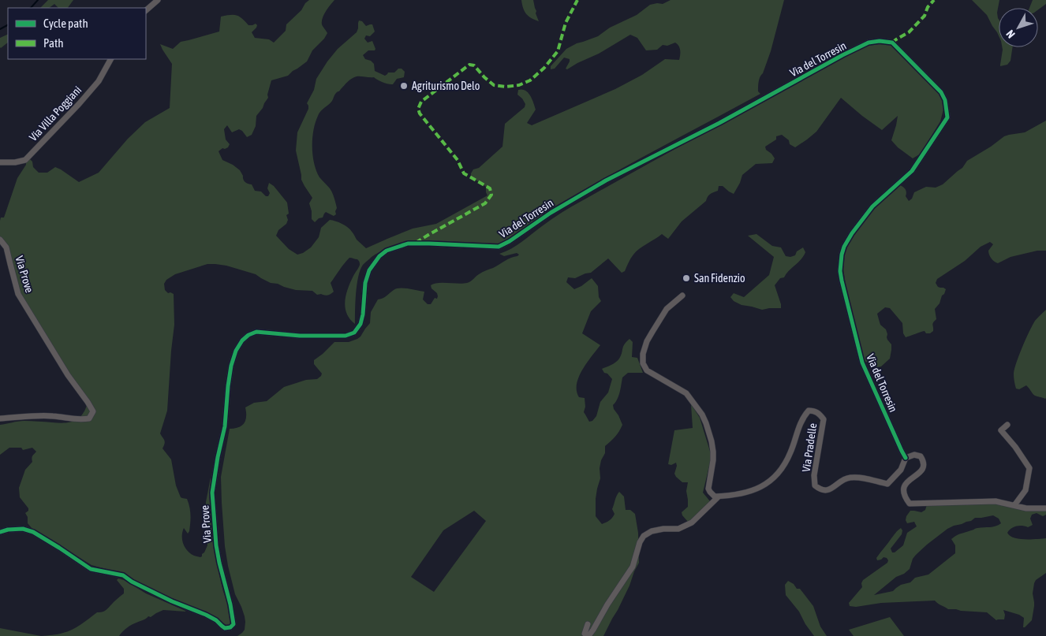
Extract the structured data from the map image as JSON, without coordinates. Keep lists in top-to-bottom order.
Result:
{
  "streets": {
    "street": [
      "Via del Torresin",
      "Via Villa Poggiani",
      "Via Prove",
      "Via Pradelle"
    ]
  },
  "crossings": [
    ["Via del Torresin", "Via Prove"],
    ["Via del Torresin", "Via Pradelle"]
  ],
  "places": ["Agriturismo Delo", "San Fidenzio"],
  "legend": ["Cycle path", "Path"],
  "north": "bottom left"
}
